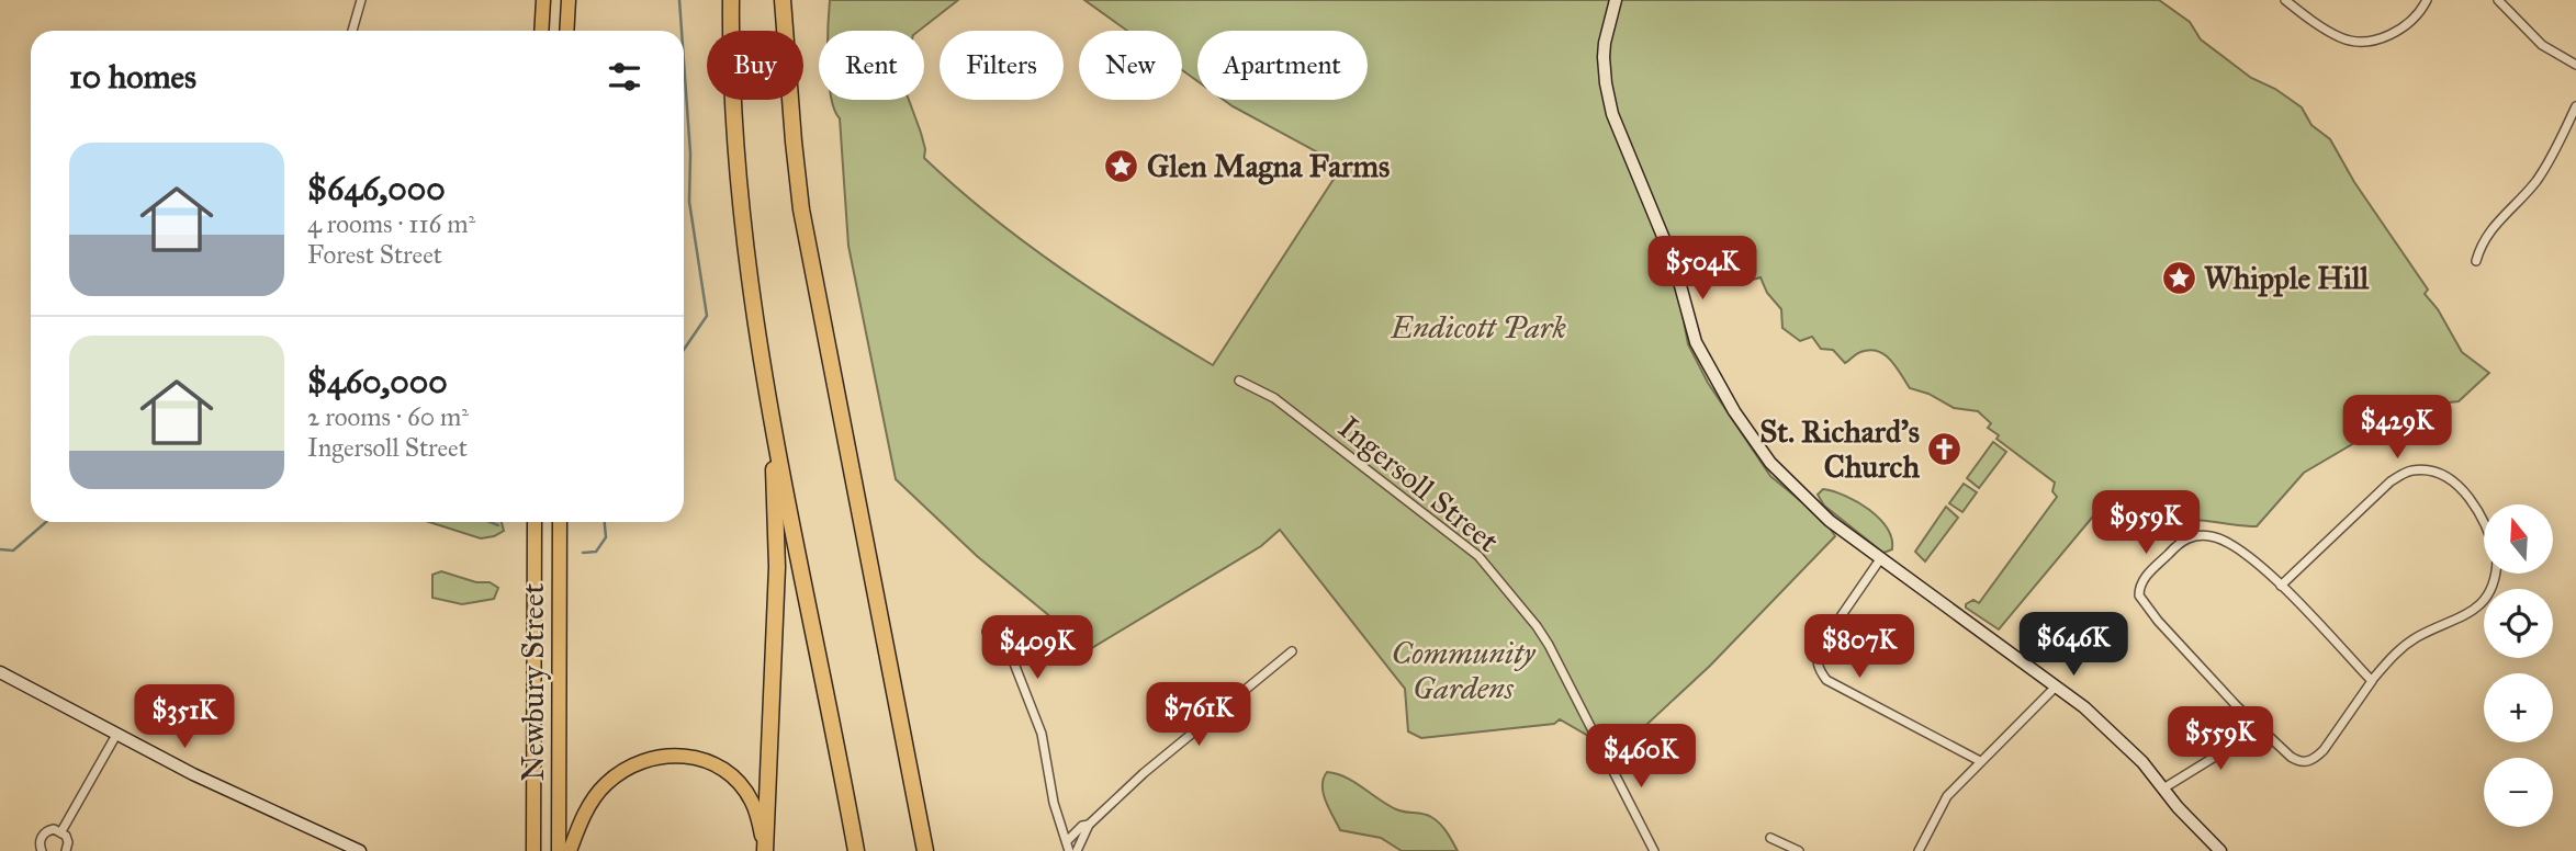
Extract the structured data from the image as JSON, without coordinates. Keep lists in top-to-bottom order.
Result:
{
  "streets": {
    "main road": ["Newbury Street"],
    "street": ["Ingersoll Street"]
  },
  "parks": ["Endicott Park", "Community Gardens"],
  "places": {
    "place": ["Glen Magna Farms", "Whipple Hill"],
    "church": ["St. Richard's Church"]
  },
  "north": "top",
  "page": {
    "chip": [
      "Buy",
      "Rent",
      "Filters",
      "New",
      "Apartment"
    ],
    "heading": "10 homes",
    "list": [
      {
        "name": "$646,000",
        "note": "4 rooms · 116 m² · Forest Street"
      },
      {
        "name": "$460,000",
        "note": "2 rooms · 60 m² · Ingersoll Street"
      }
    ],
    "price": [
      "$504K",
      "$429K",
      "$959K",
      "$646K",
      "$807K",
      "$409K",
      "$761K",
      "$351K",
      "$559K",
      "$460K"
    ],
    "map_buttons": ["+", "−"]
  }
}
